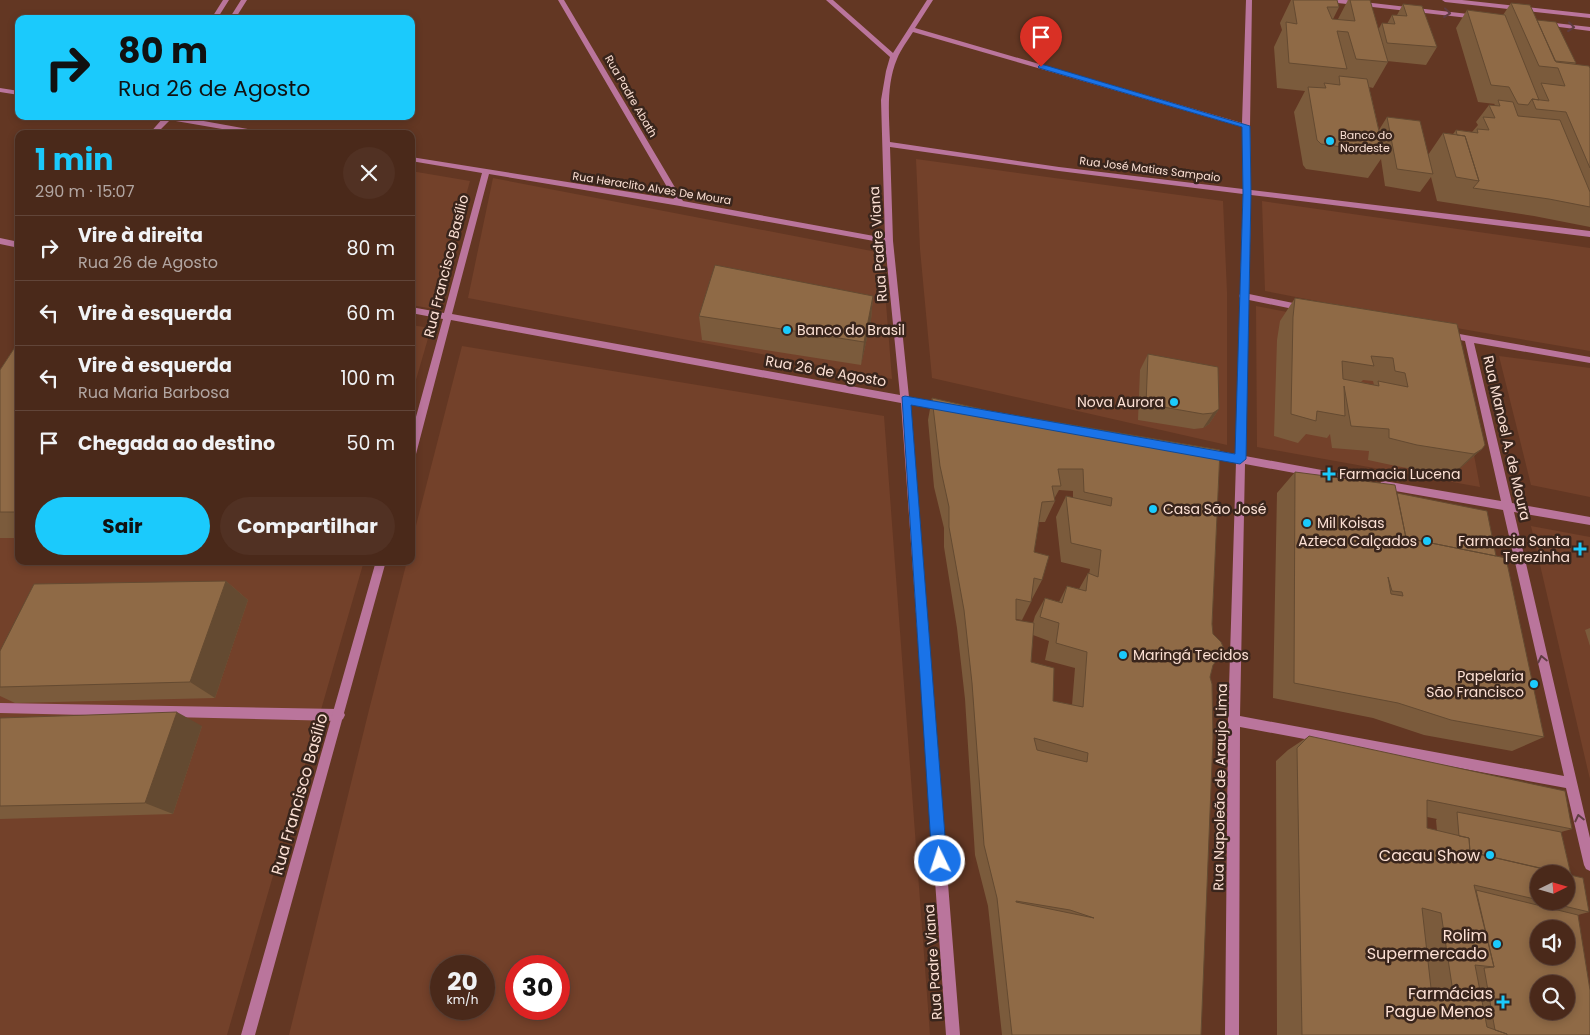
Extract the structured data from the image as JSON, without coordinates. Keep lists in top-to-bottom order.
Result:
{
  "streets": {
    "street": [
      "Rua Padre Abath",
      "Rua José Matias Sampaio",
      "Rua Heraclito Alves De Moura",
      "Rua Padre Viana",
      "Rua Francisco Basílio",
      "Rua 26 de Agosto",
      "Rua Manoel A. de Moura",
      "Rua Napoleão de Araujo Lima"
    ]
  },
  "crossings": [
    ["Rua Padre Abath", "Rua Heraclito Alves De Moura"],
    ["Rua José Matias Sampaio", "Rua Padre Viana"],
    ["Rua José Matias Sampaio", "Rua Napoleão de Araujo Lima"],
    ["Rua Heraclito Alves De Moura", "Rua Padre Viana"],
    ["Rua Heraclito Alves De Moura", "Rua Francisco Basílio"],
    ["Rua Padre Viana", "Rua 26 de Agosto"],
    ["Rua Francisco Basílio", "Rua 26 de Agosto"]
  ],
  "one_way": ["Rua Manoel A. de Moura"],
  "places": {
    "other": [
      "Banco do Nordeste",
      "Banco do Brasil",
      "Nova Aurora",
      "Casa São José",
      "Mil Koisas",
      "Azteca Calçados",
      "Maringá Tecidos",
      "Papelaria São Francisco",
      "Cacau Show",
      "Rolim Supermercado"
    ],
    "health": ["Farmacia Lucena", "Farmacia Santa Terezinha", "Farmácias Pague Menos"]
  },
  "north": "right",
  "page": {
    "turn": ["80 m", "Rua 26 de Agosto"],
    "heading": ["1 min", "290 m · 15:07"],
    "list": [
      {
        "name": "Vire à direita",
        "note": "Rua 26 de Agosto",
        "value": "80 m"
      },
      {
        "name": "Vire à esquerda",
        "value": "60 m"
      },
      {
        "name": "Vire à esquerda",
        "note": "Rua Maria Barbosa",
        "value": "100 m"
      },
      {
        "name": "Chegada ao destino",
        "value": "50 m"
      }
    ],
    "buttons": ["Sair", "Compartilhar"],
    "speed": "20 km/h",
    "limit": "30"
  }
}
